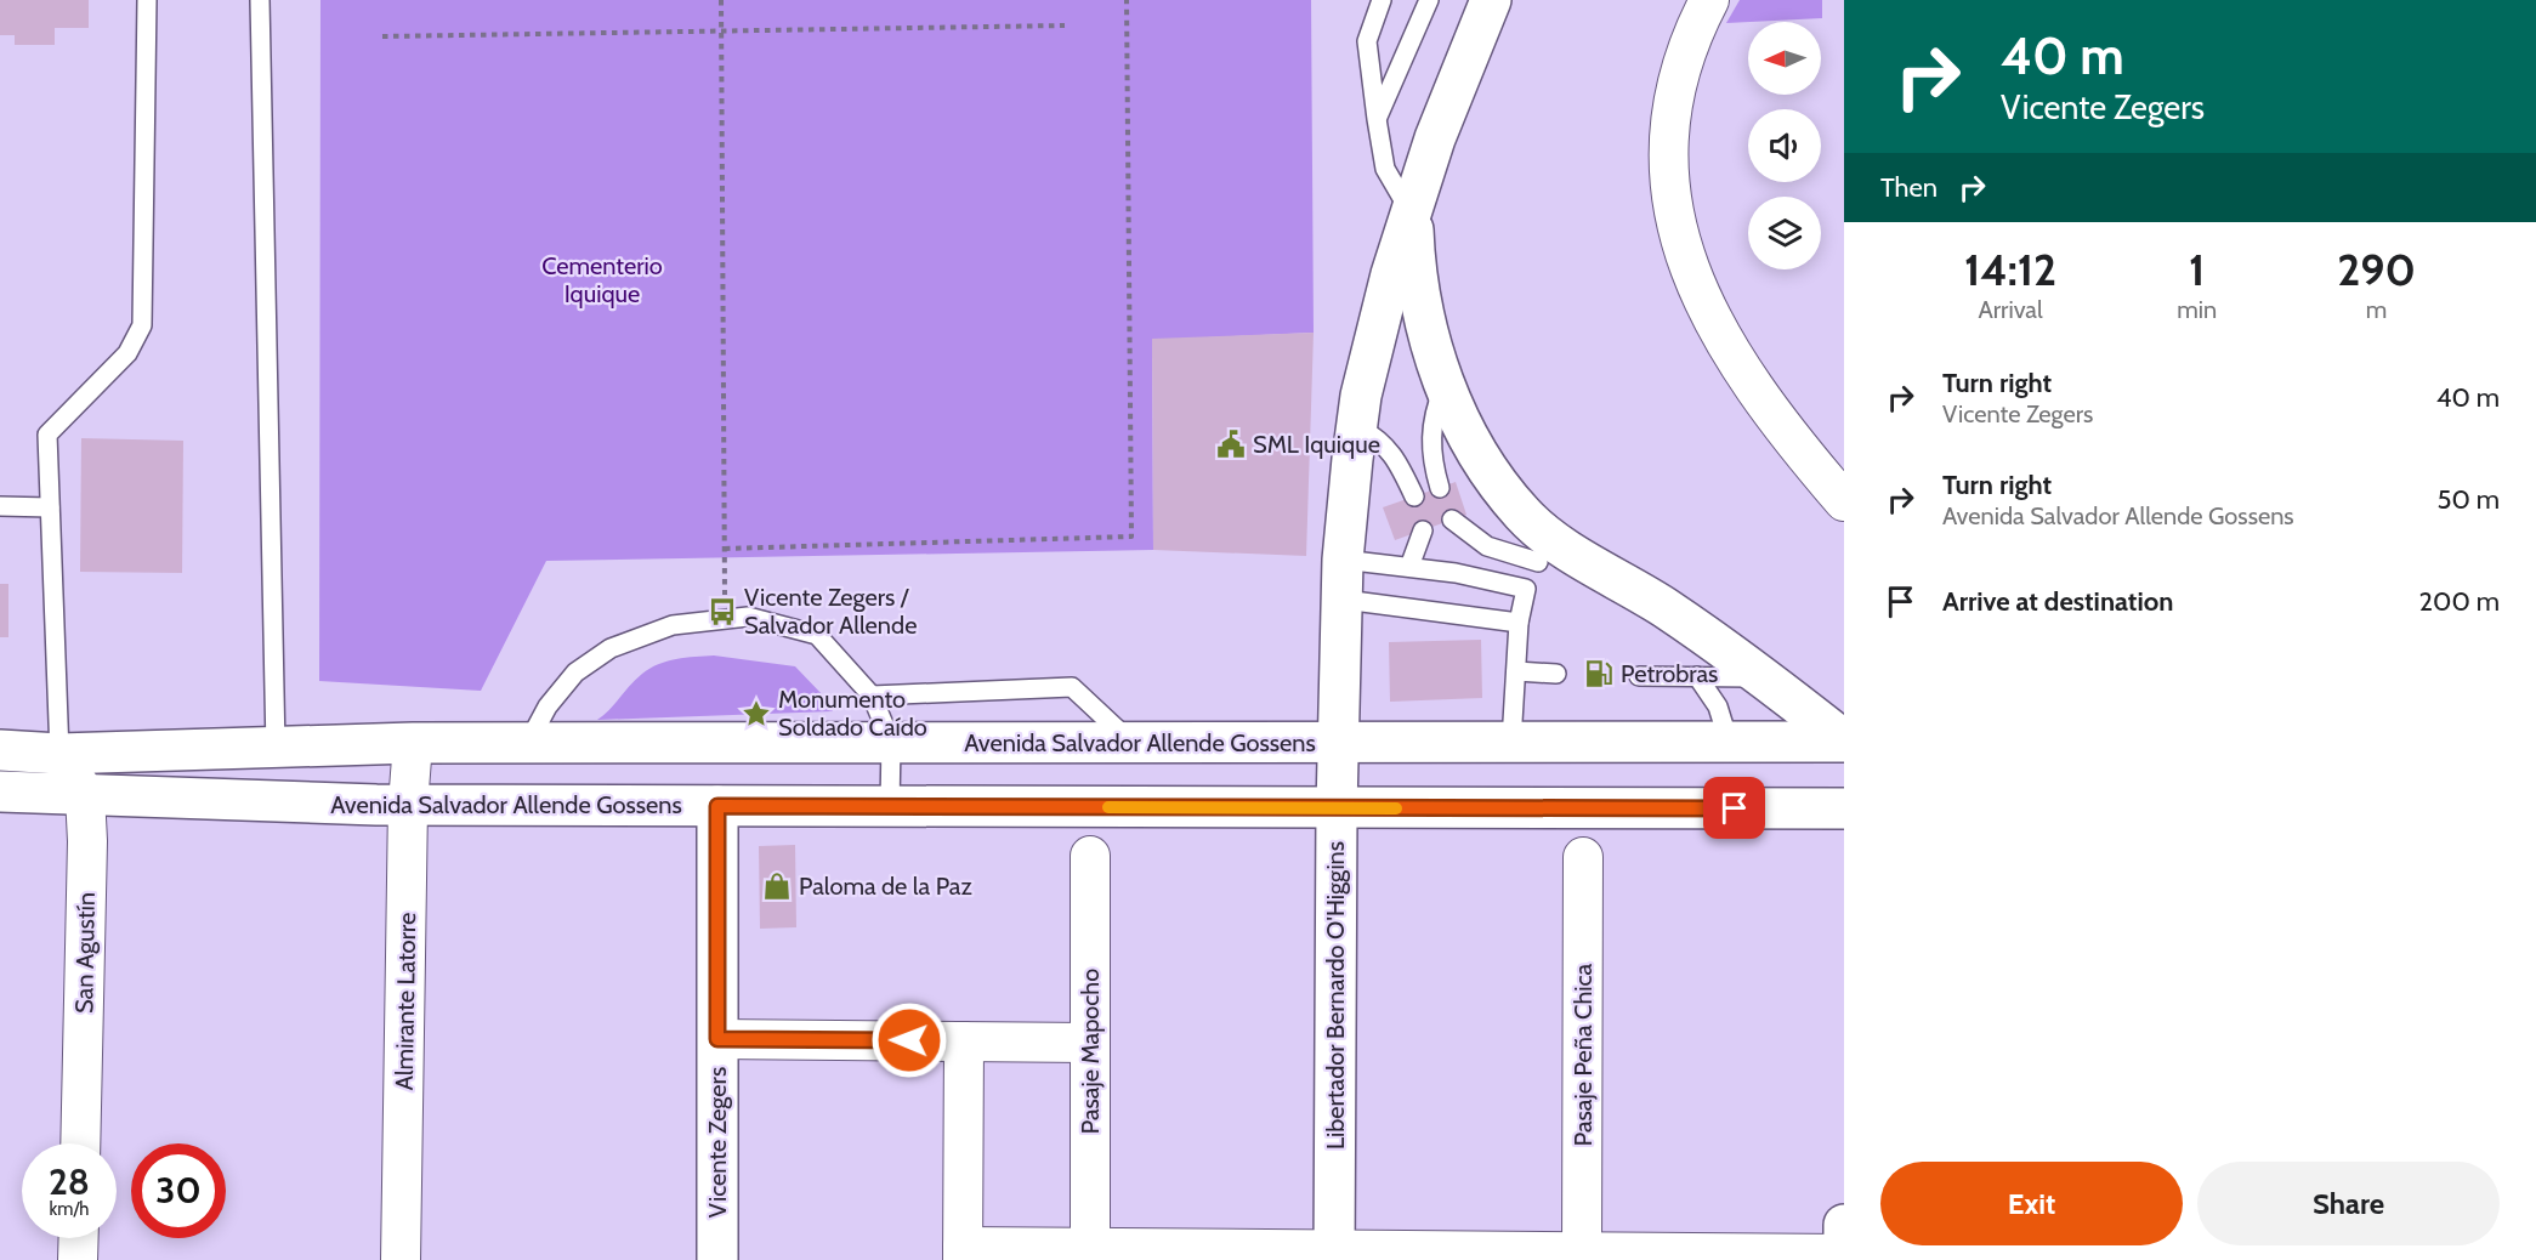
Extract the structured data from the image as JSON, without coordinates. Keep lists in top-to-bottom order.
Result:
{
  "streets": {
    "main road": ["Avenida Salvador Allende Gossens", "Libertador Bernardo O'Higgins", "Vicente Zegers"],
    "street": [
      "San Agustín",
      "Almirante Latorre",
      "Pasaje Mapocho",
      "Pasaje Peña Chica"
    ]
  },
  "crossings": [
    ["Avenida Salvador Allende Gossens", "San Agustín"],
    ["Avenida Salvador Allende Gossens", "Libertador Bernardo O'Higgins"],
    ["Avenida Salvador Allende Gossens", "Almirante Latorre"],
    ["Avenida Salvador Allende Gossens", "Vicente Zegers"]
  ],
  "parks": ["Cementerio Iquique"],
  "places": {
    "public building": ["SML Iquique"],
    "bus stop": ["Vicente Zegers / Salvador Allende"],
    "fuel station": ["Petrobras"],
    "place": ["Monumento Soldado Caído"],
    "shop": ["Paloma de la Paz"]
  },
  "north": "left",
  "page": {
    "turn": ["40 m", "Vicente Zegers"],
    "then": "Then",
    "eta": [
      "14:12",
      "Arrival",
      "1",
      "min",
      "290",
      "m"
    ],
    "list": [
      {
        "name": "Turn right",
        "note": "Vicente Zegers",
        "value": "40 m"
      },
      {
        "name": "Turn right",
        "note": "Avenida Salvador Allende Gossens",
        "value": "50 m"
      },
      {
        "name": "Arrive at destination",
        "value": "200 m"
      }
    ],
    "speed": "28 km/h",
    "limit": "30",
    "buttons": ["Exit", "Share"]
  }
}
